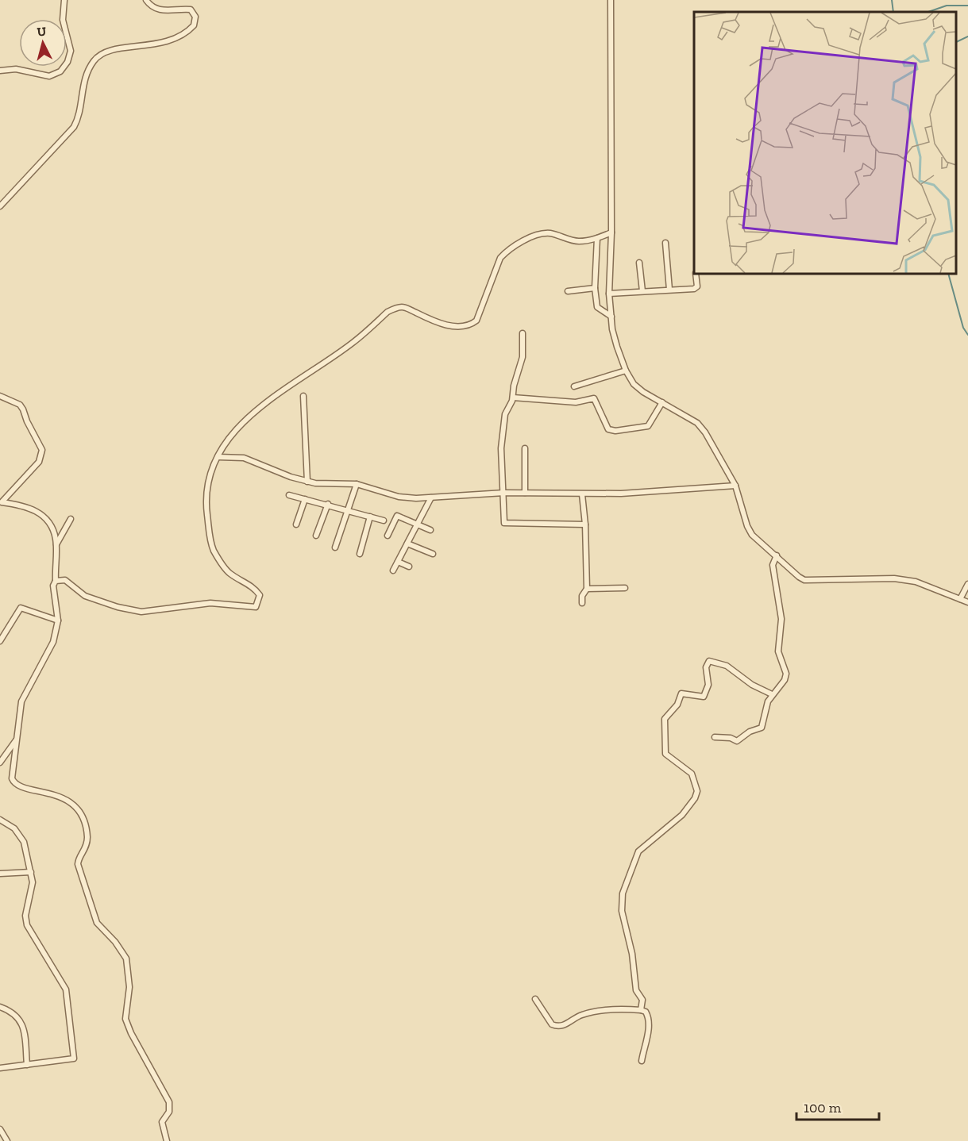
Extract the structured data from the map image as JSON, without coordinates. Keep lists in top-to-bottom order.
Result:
{
  "scale_bar": "100 m",
  "north": "top"
}
